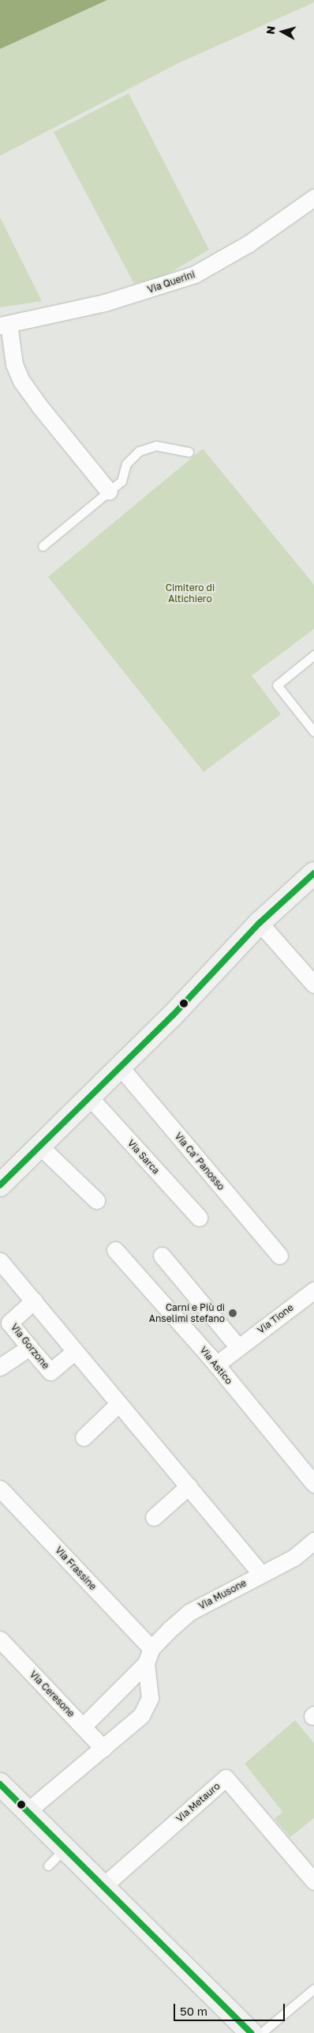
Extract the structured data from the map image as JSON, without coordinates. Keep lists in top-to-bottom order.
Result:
{
  "streets": {
    "street": [
      "Via Querini",
      "Via Sarca",
      "Via Ca' Panosso",
      "Via Tione",
      "Via Gorzone",
      "Via Astico",
      "Via Frassine",
      "Via Musone",
      "Via Ceresone",
      "Via Metauro"
    ]
  },
  "crossings": [
    ["Via Tione", "Via Astico"],
    ["Via Frassine", "Via Musone"],
    ["Via Musone", "Via Ceresone"]
  ],
  "parks": ["Cimitero di Altichiero"],
  "places": ["Carni e Più di Anselimi stefano"],
  "scale_bar": "50 m",
  "north": "left"
}
